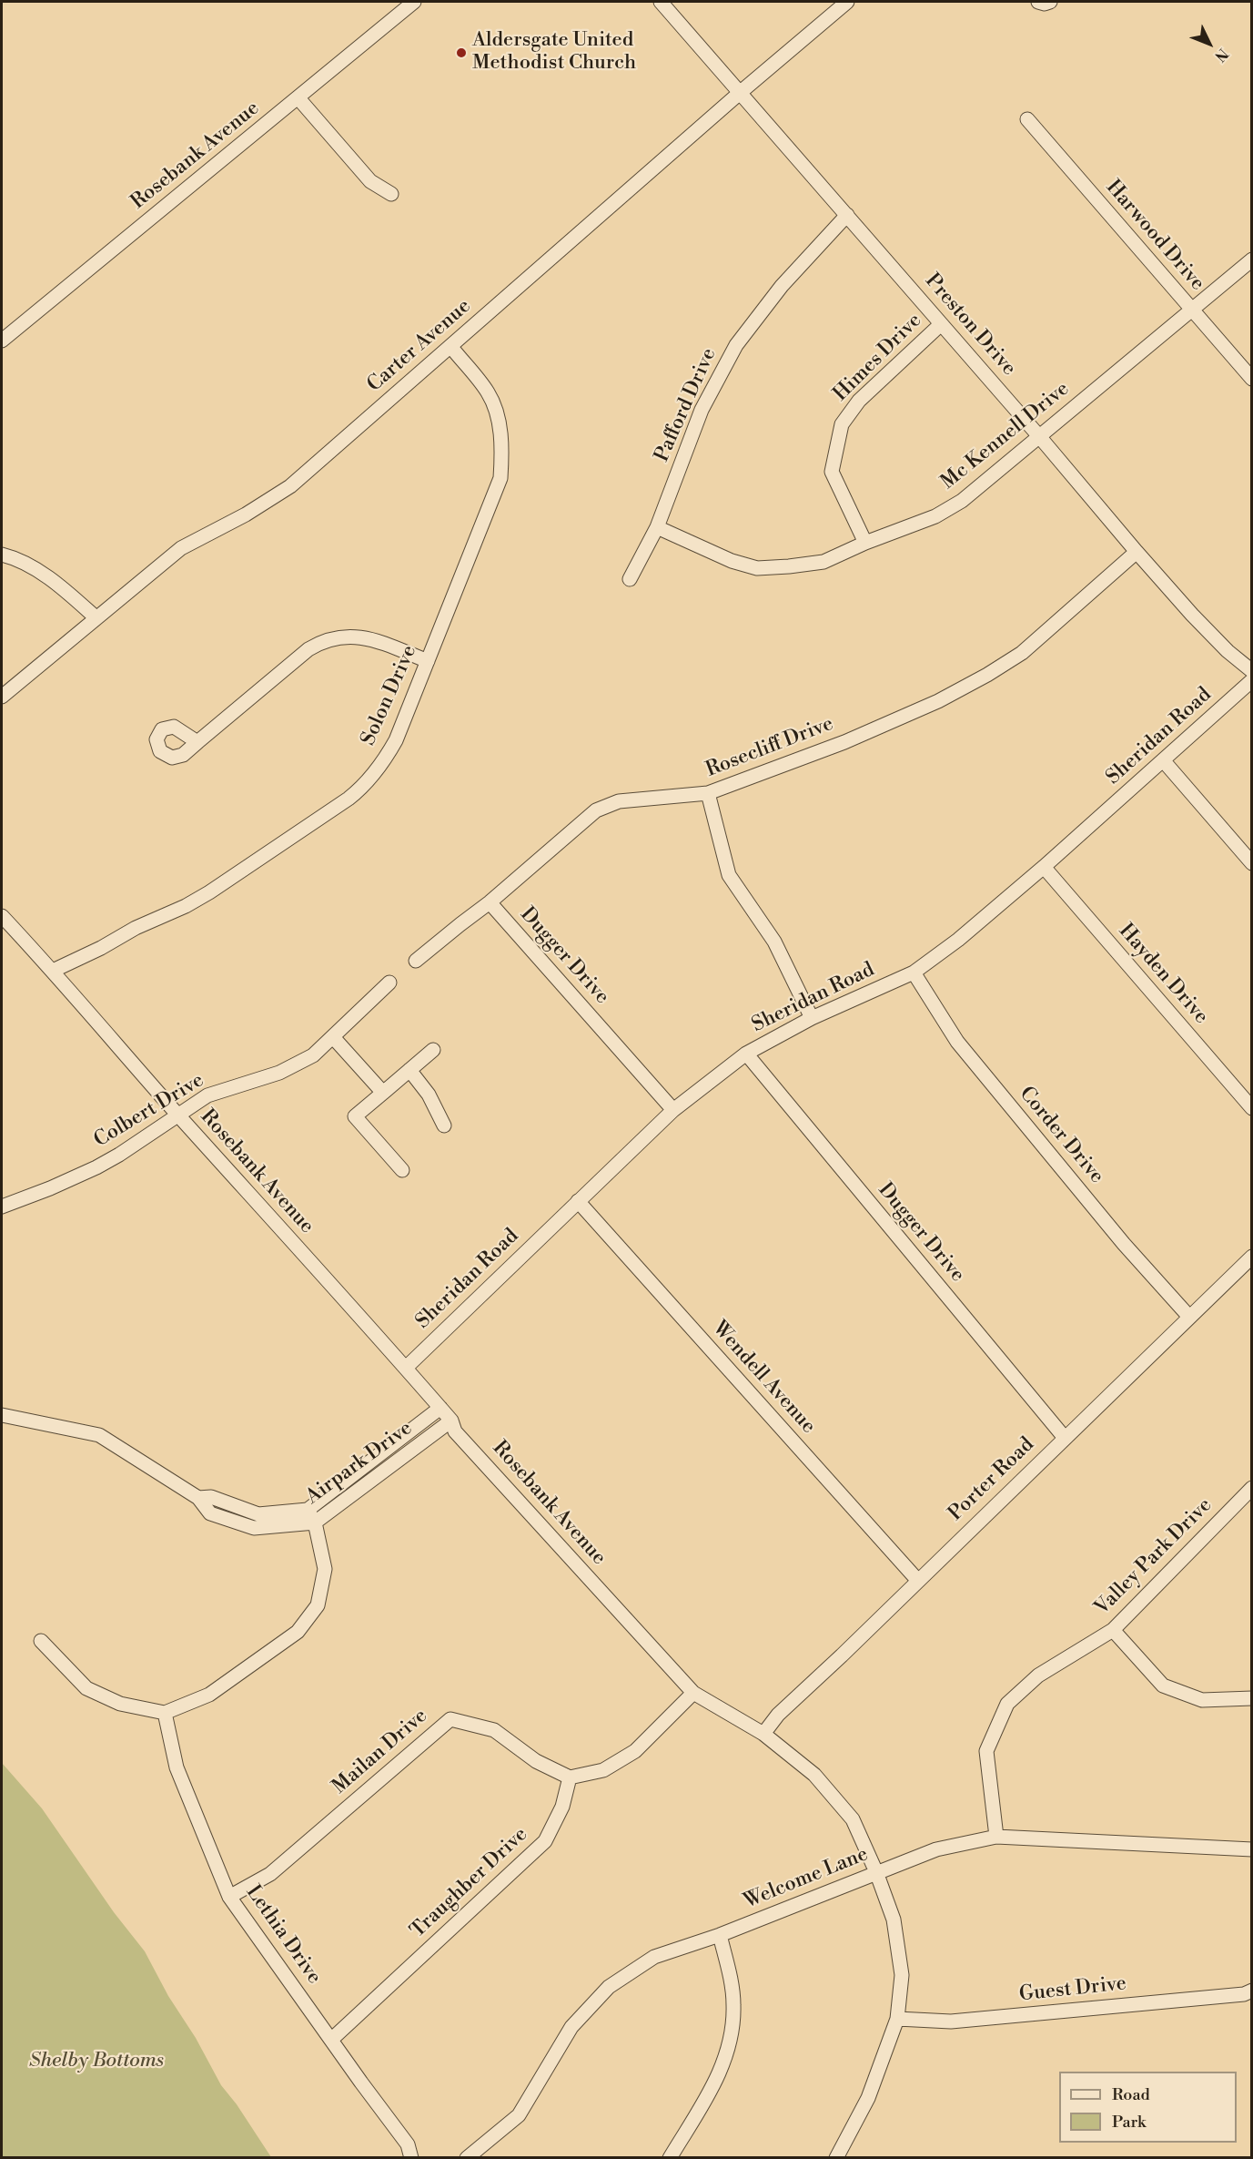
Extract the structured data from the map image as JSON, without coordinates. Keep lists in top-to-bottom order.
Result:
{
  "streets": {
    "street": [
      "Rosebank Avenue",
      "Harwood Drive",
      "Preston Drive",
      "Carter Avenue",
      "Himes Drive",
      "Pafford Drive",
      "Mc Kennell Drive",
      "Solon Drive",
      "Sheridan Road",
      "Rosecliff Drive",
      "Dugger Drive",
      "Hayden Drive",
      "Colbert Drive",
      "Corder Drive",
      "Wendell Avenue",
      "Airpark Drive",
      "Porter Road",
      "Valley Park Drive",
      "Mailan Drive",
      "Welcome Lane",
      "Traughber Drive",
      "Lethia Drive",
      "Guest Drive"
    ]
  },
  "crossings": [
    ["Rosebank Avenue", "Solon Drive"],
    ["Rosebank Avenue", "Sheridan Road"],
    ["Rosebank Avenue", "Colbert Drive"],
    ["Rosebank Avenue", "Airpark Drive"],
    ["Rosebank Avenue", "Porter Road"],
    ["Rosebank Avenue", "Welcome Lane"],
    ["Rosebank Avenue", "Guest Drive"],
    ["Harwood Drive", "Mc Kennell Drive"],
    ["Preston Drive", "Carter Avenue"],
    ["Preston Drive", "Himes Drive"],
    ["Preston Drive", "Pafford Drive"],
    ["Preston Drive", "Mc Kennell Drive"],
    ["Preston Drive", "Rosecliff Drive"],
    ["Carter Avenue", "Solon Drive"],
    ["Himes Drive", "Mc Kennell Drive"],
    ["Pafford Drive", "Mc Kennell Drive"],
    ["Sheridan Road", "Dugger Drive"],
    ["Sheridan Road", "Hayden Drive"],
    ["Sheridan Road", "Corder Drive"],
    ["Sheridan Road", "Wendell Avenue"],
    ["Rosecliff Drive", "Dugger Drive"],
    ["Dugger Drive", "Porter Road"],
    ["Corder Drive", "Porter Road"],
    ["Wendell Avenue", "Porter Road"],
    ["Valley Park Drive", "Welcome Lane"],
    ["Mailan Drive", "Traughber Drive"],
    ["Mailan Drive", "Lethia Drive"],
    ["Traughber Drive", "Lethia Drive"]
  ],
  "parks": ["Shelby Bottoms"],
  "places": ["Aldersgate United Methodist Church"],
  "legend": ["Road", "Park"],
  "north": "bottom right"
}
